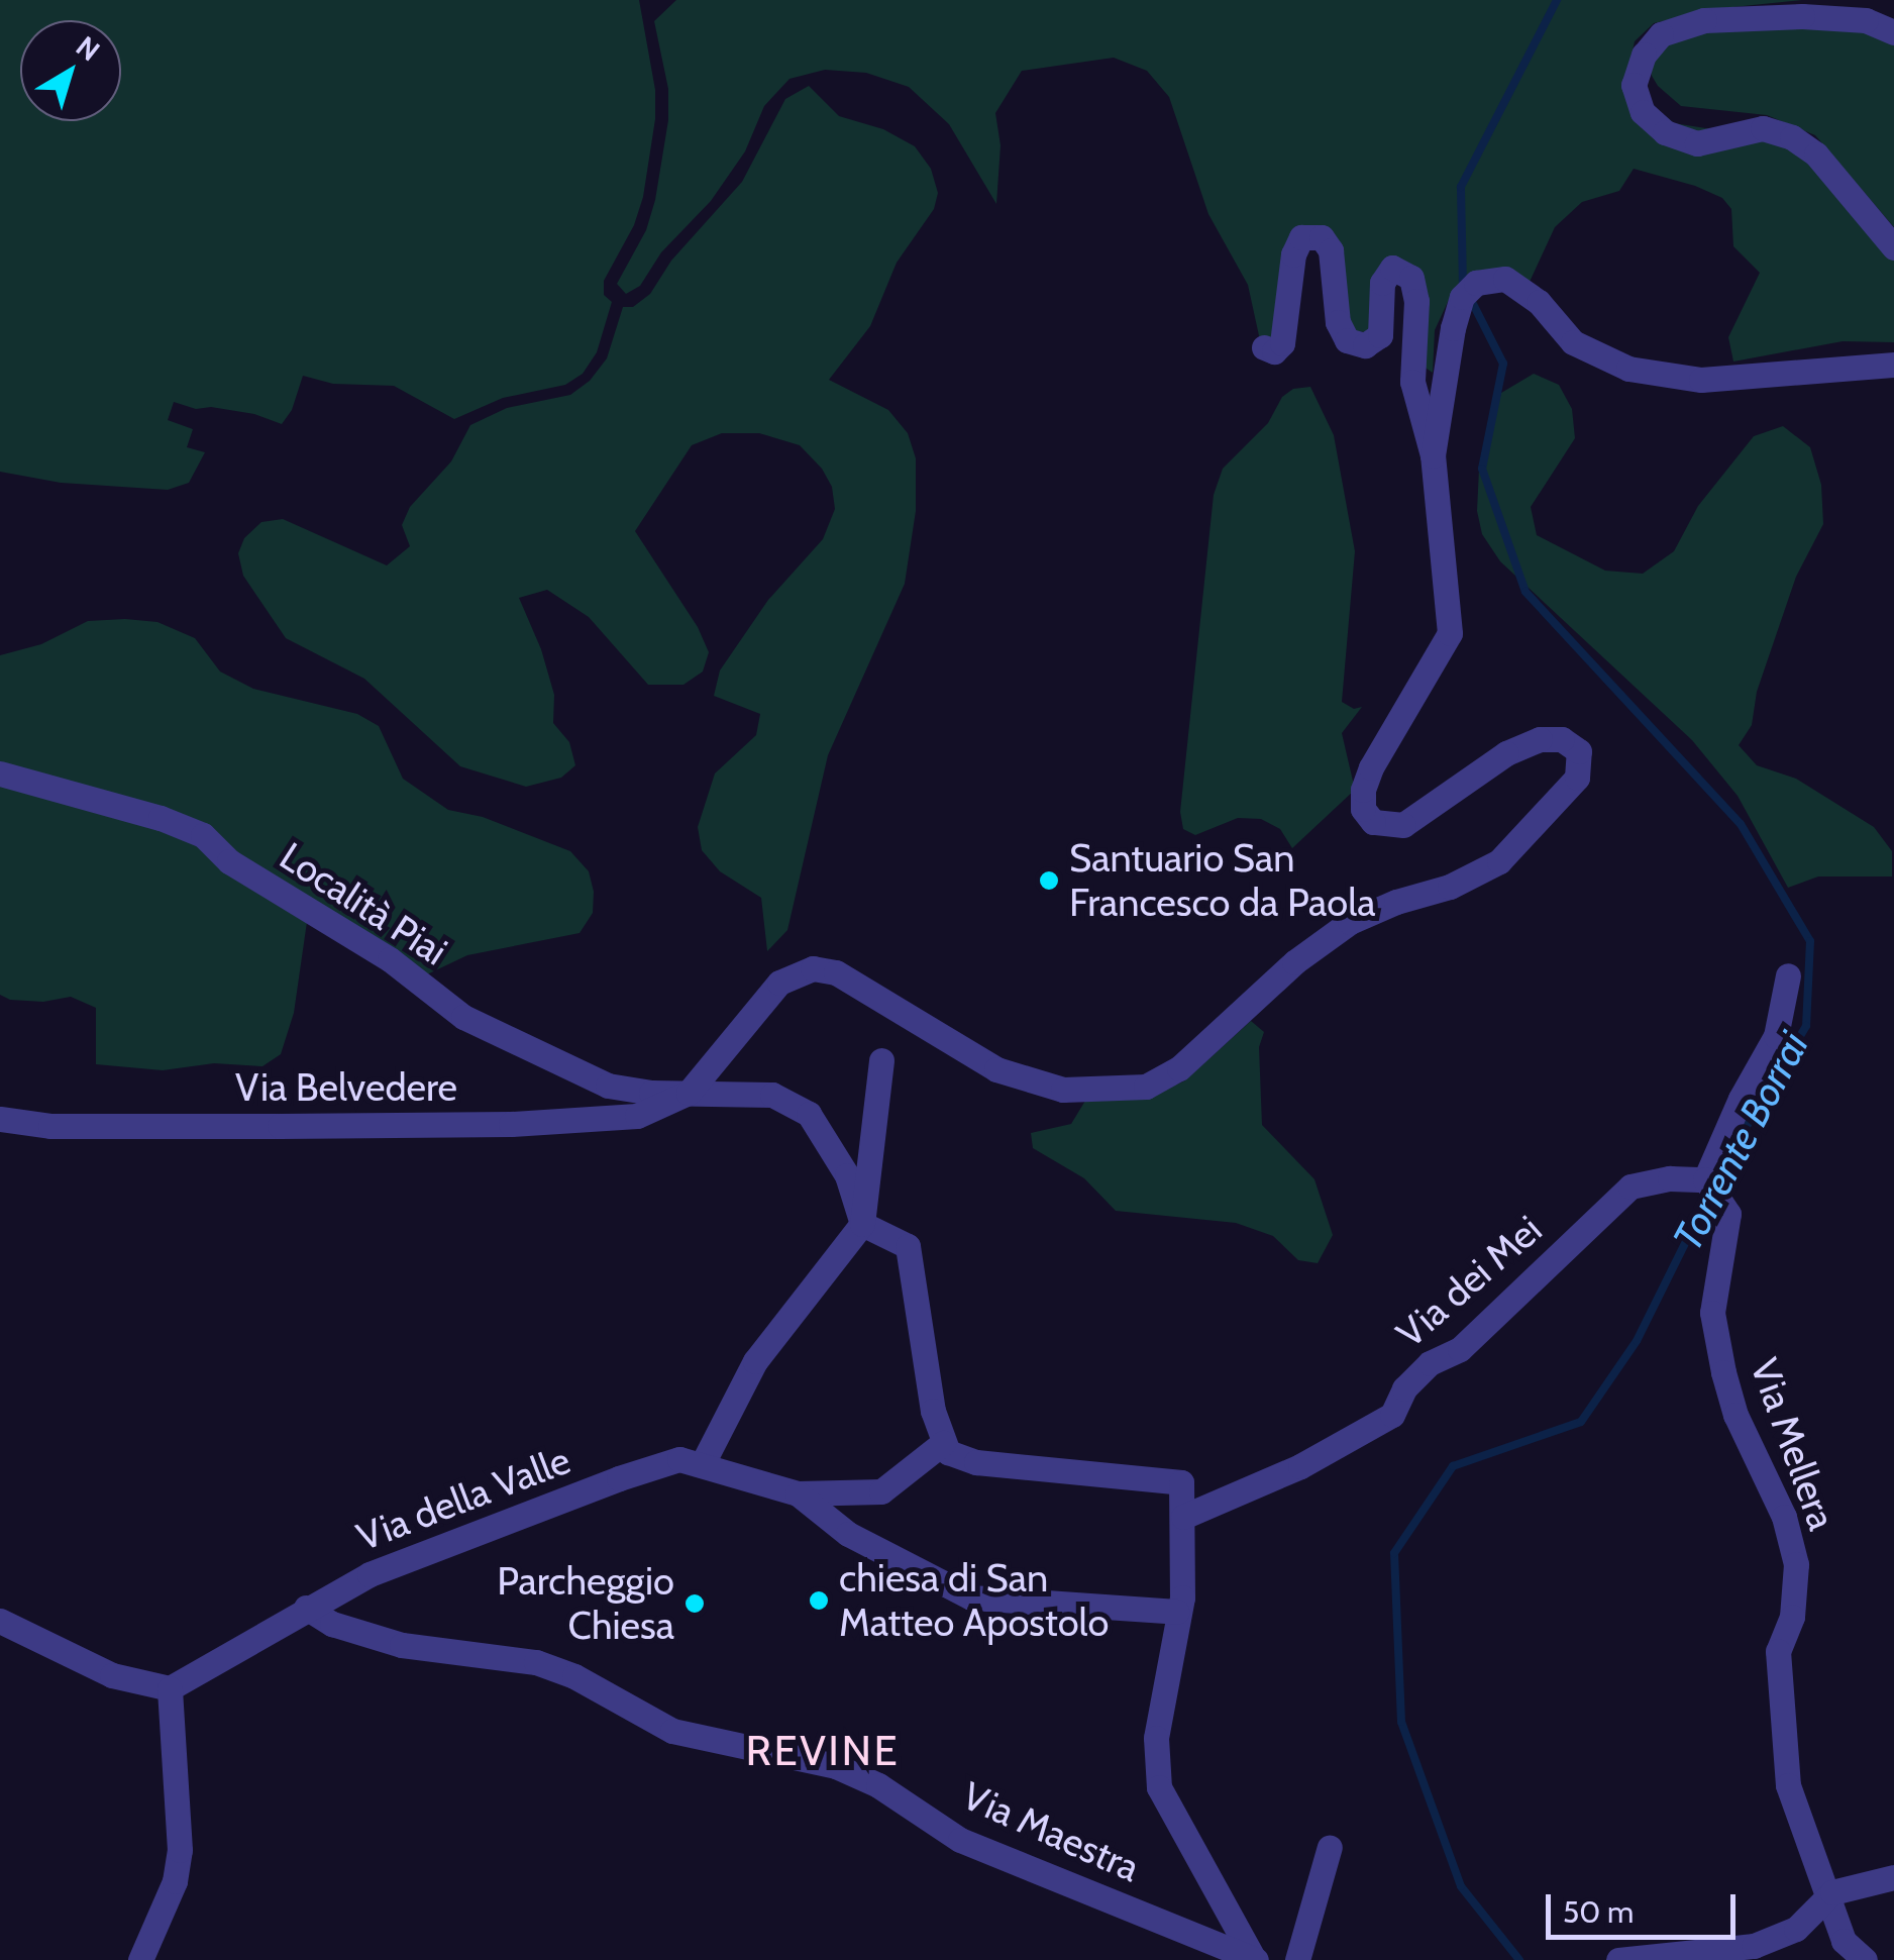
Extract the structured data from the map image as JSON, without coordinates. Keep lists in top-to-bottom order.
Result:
{
  "streets": {
    "street": [
      "Località Piai",
      "Via Belvedere",
      "Via dei Mei",
      "Via Mellera",
      "Via della Valle",
      "Via Maestra"
    ]
  },
  "crossings": [
    ["Località Piai", "Via Belvedere"],
    ["Via dei Mei", "Via Mellera"],
    ["Via della Valle", "Via Maestra"]
  ],
  "districts": ["REVINE"],
  "water": ["Torrente Borrai"],
  "places": ["Santuario San Francesco da Paola", "chiesa di San Matteo Apostolo", "Parcheggio Chiesa"],
  "scale_bar": "50 m",
  "north": "top right"
}
